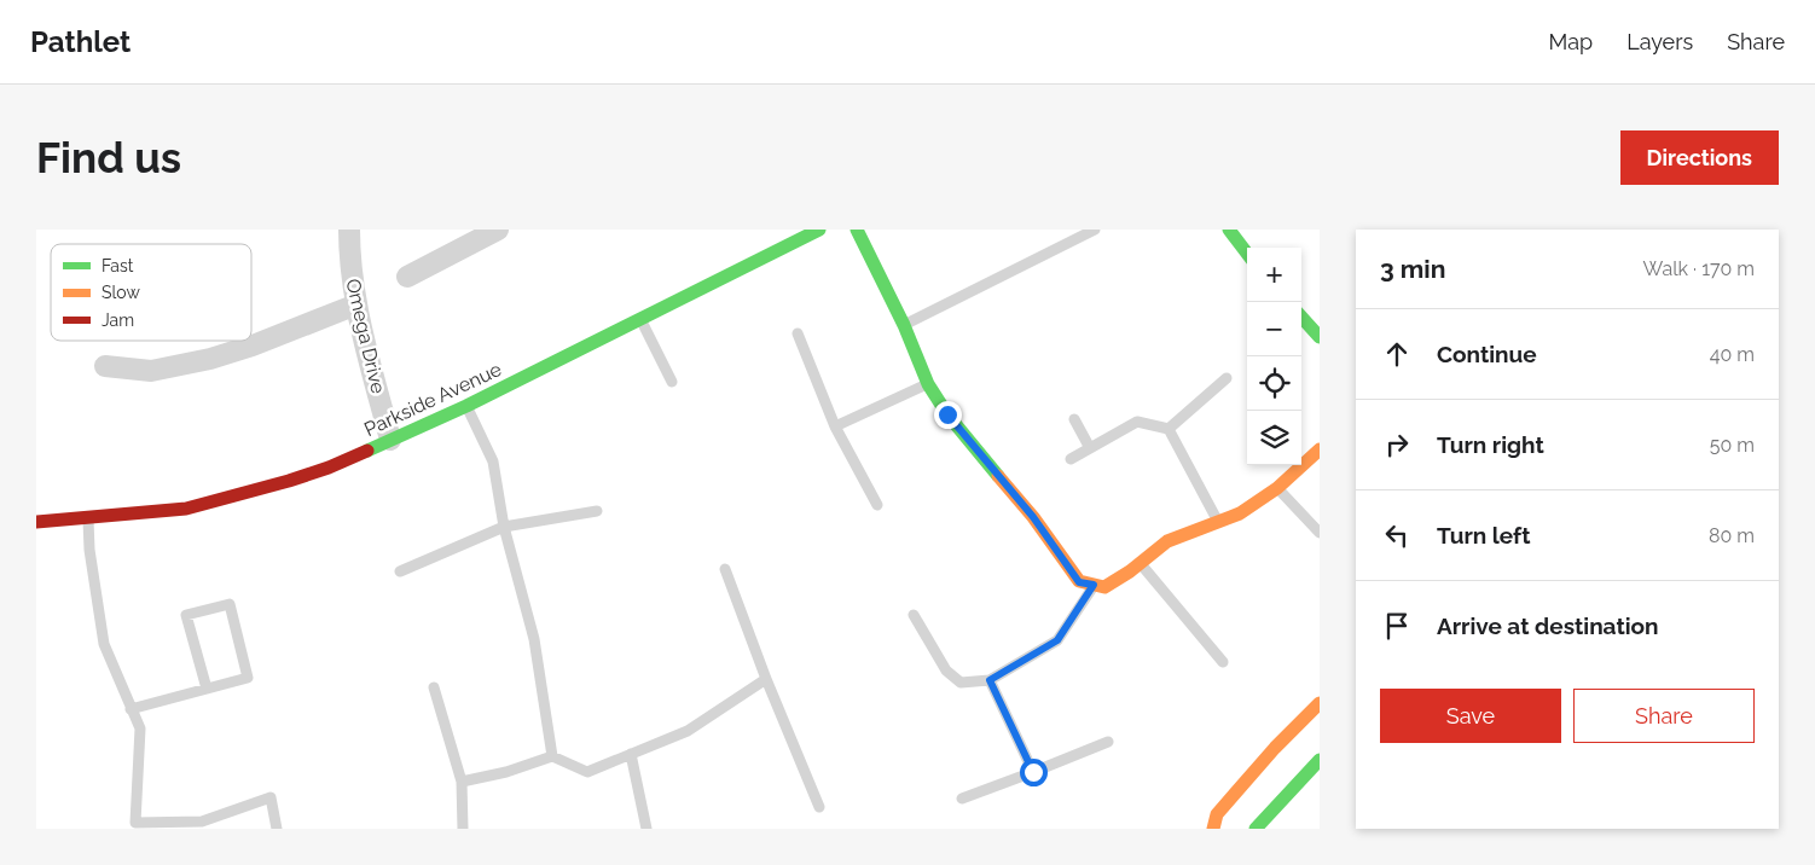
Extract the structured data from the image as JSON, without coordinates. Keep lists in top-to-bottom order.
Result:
{
  "streets": {
    "main road": ["Parkside Avenue"],
    "street": ["Omega Drive"]
  },
  "crossings": [
    ["Omega Drive", "Parkside Avenue"]
  ],
  "legend": ["Fast", "Slow", "Jam"],
  "page": {
    "header": "Pathlet",
    "nav": ["Map", "Layers", "Share"],
    "buttons": [
      "Directions",
      ["Save", "Share"]
    ],
    "title": "Find us",
    "heading": ["3 min", "Walk · 170 m"],
    "map_buttons": ["+", "−"],
    "list": [
      ["Continue", "40 m"],
      ["Turn right", "50 m"],
      ["Turn left", "80 m"],
      "Arrive at destination"
    ]
  }
}
